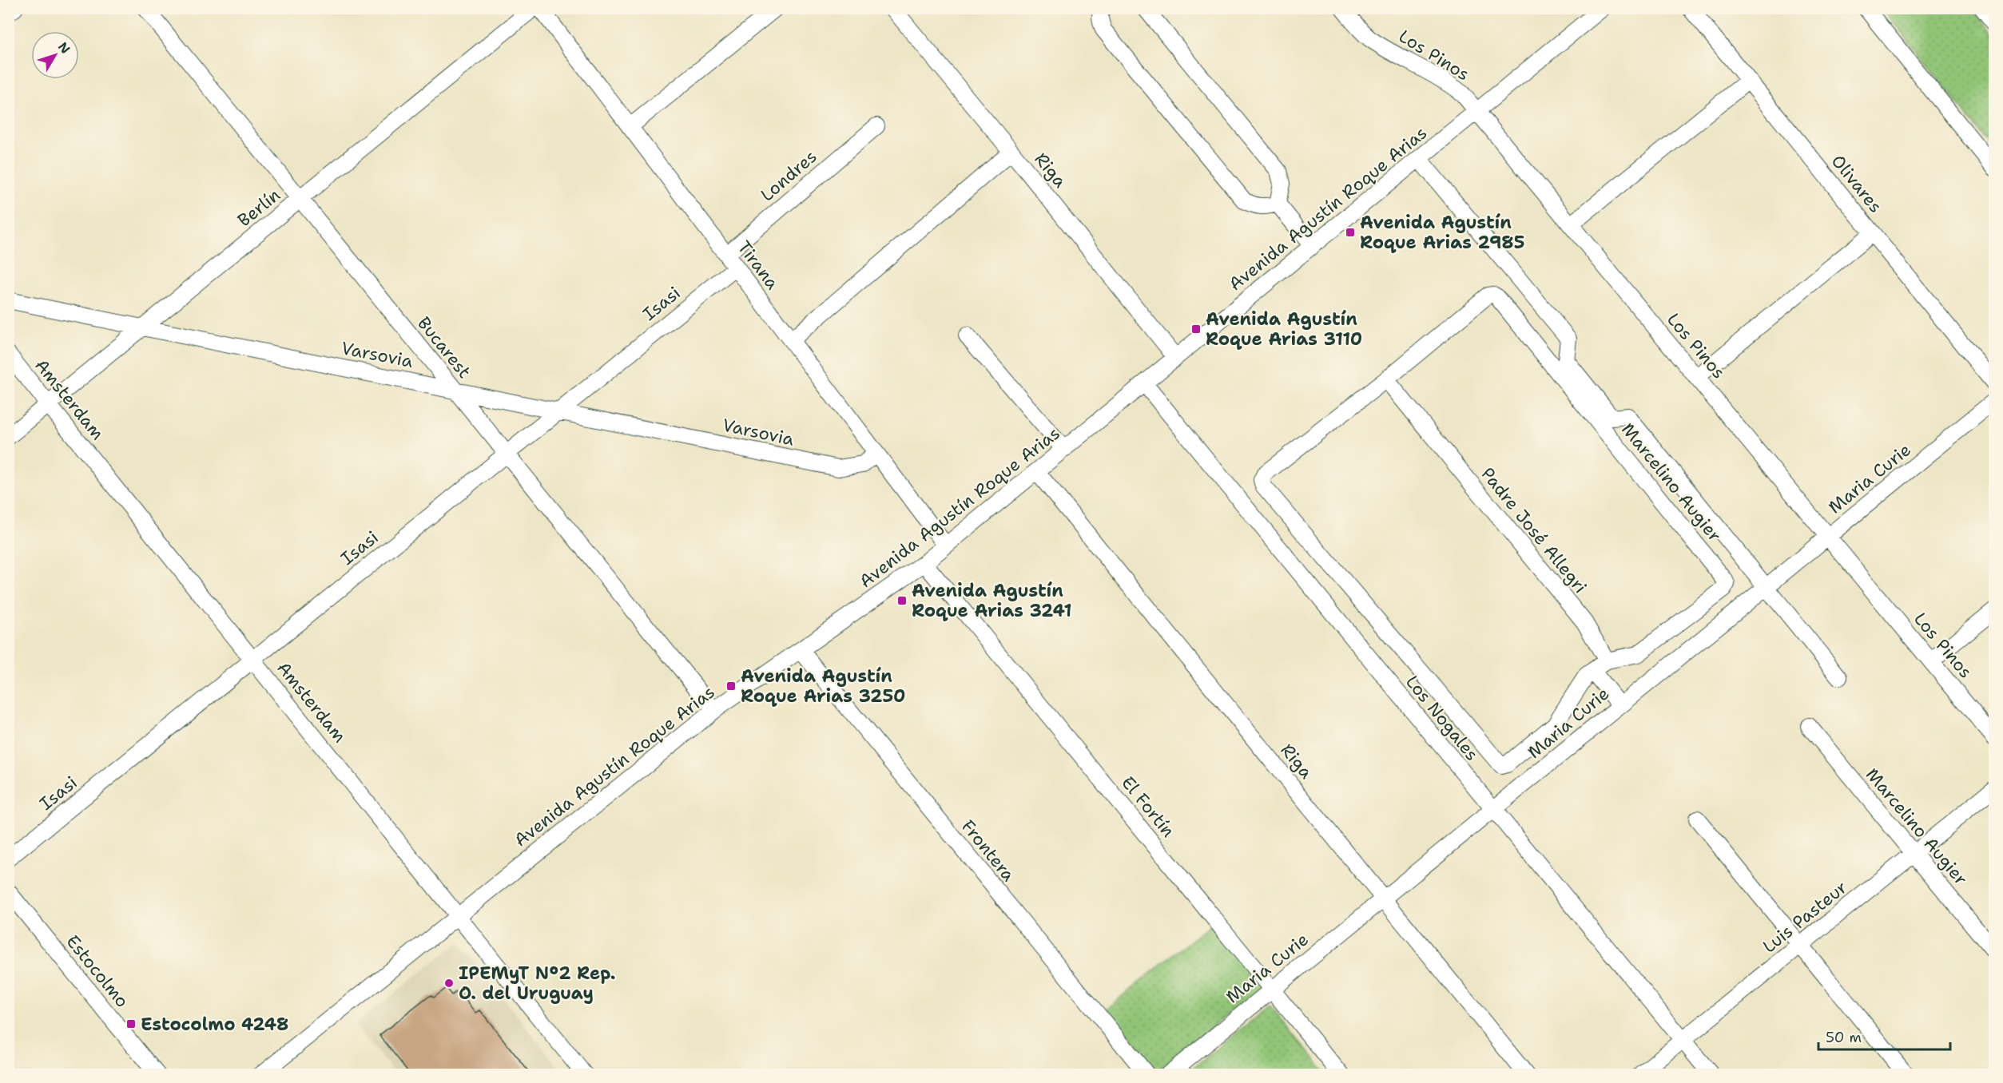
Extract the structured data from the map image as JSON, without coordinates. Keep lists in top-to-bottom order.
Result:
{
  "streets": {
    "street": [
      "Los Pinos",
      "Riga",
      "Londres",
      "Olivares",
      "Berlín",
      "Avenida Agustín Roque Arias",
      "Tirana",
      "Isasi",
      "Bucarest",
      "Varsovia",
      "Amsterdam",
      "Maria Curie",
      "Marcelino Augier",
      "Padre José Allegri",
      "Los Nogales",
      "El Fortín",
      "Frontera",
      "Luis Pasteur",
      "Estocolmo"
    ]
  },
  "crossings": [
    ["Los Pinos", "Avenida Agustín Roque Arias"],
    ["Los Pinos", "Maria Curie"],
    ["Riga", "Avenida Agustín Roque Arias"],
    ["Riga", "Maria Curie"],
    ["Londres", "Tirana"],
    ["Berlín", "Bucarest"],
    ["Berlín", "Varsovia"],
    ["Berlín", "Amsterdam"],
    ["Avenida Agustín Roque Arias", "Tirana"],
    ["Avenida Agustín Roque Arias", "Bucarest"],
    ["Avenida Agustín Roque Arias", "Amsterdam"],
    ["Avenida Agustín Roque Arias", "Los Nogales"],
    ["Avenida Agustín Roque Arias", "El Fortín"],
    ["Avenida Agustín Roque Arias", "Frontera"],
    ["Tirana", "Isasi"],
    ["Tirana", "Varsovia"],
    ["Isasi", "Bucarest"],
    ["Isasi", "Varsovia"],
    ["Isasi", "Amsterdam"],
    ["Bucarest", "Varsovia"],
    ["Maria Curie", "Los Nogales"],
    ["Maria Curie", "El Fortín"],
    ["Marcelino Augier", "Padre José Allegri"],
    ["Marcelino Augier", "Luis Pasteur"],
    ["Los Nogales", "Luis Pasteur"]
  ],
  "places": {
    "transit": [
      "Avenida Agustín Roque Arias 2985",
      "Avenida Agustín Roque Arias 3110",
      "Avenida Agustín Roque Arias 3241",
      "Avenida Agustín Roque Arias 3250",
      "Estocolmo 4248"
    ],
    "other": ["IPEMyT Nº2 Rep. O. del Uruguay"]
  },
  "scale_bar": "50 m",
  "north": "top right"
}
